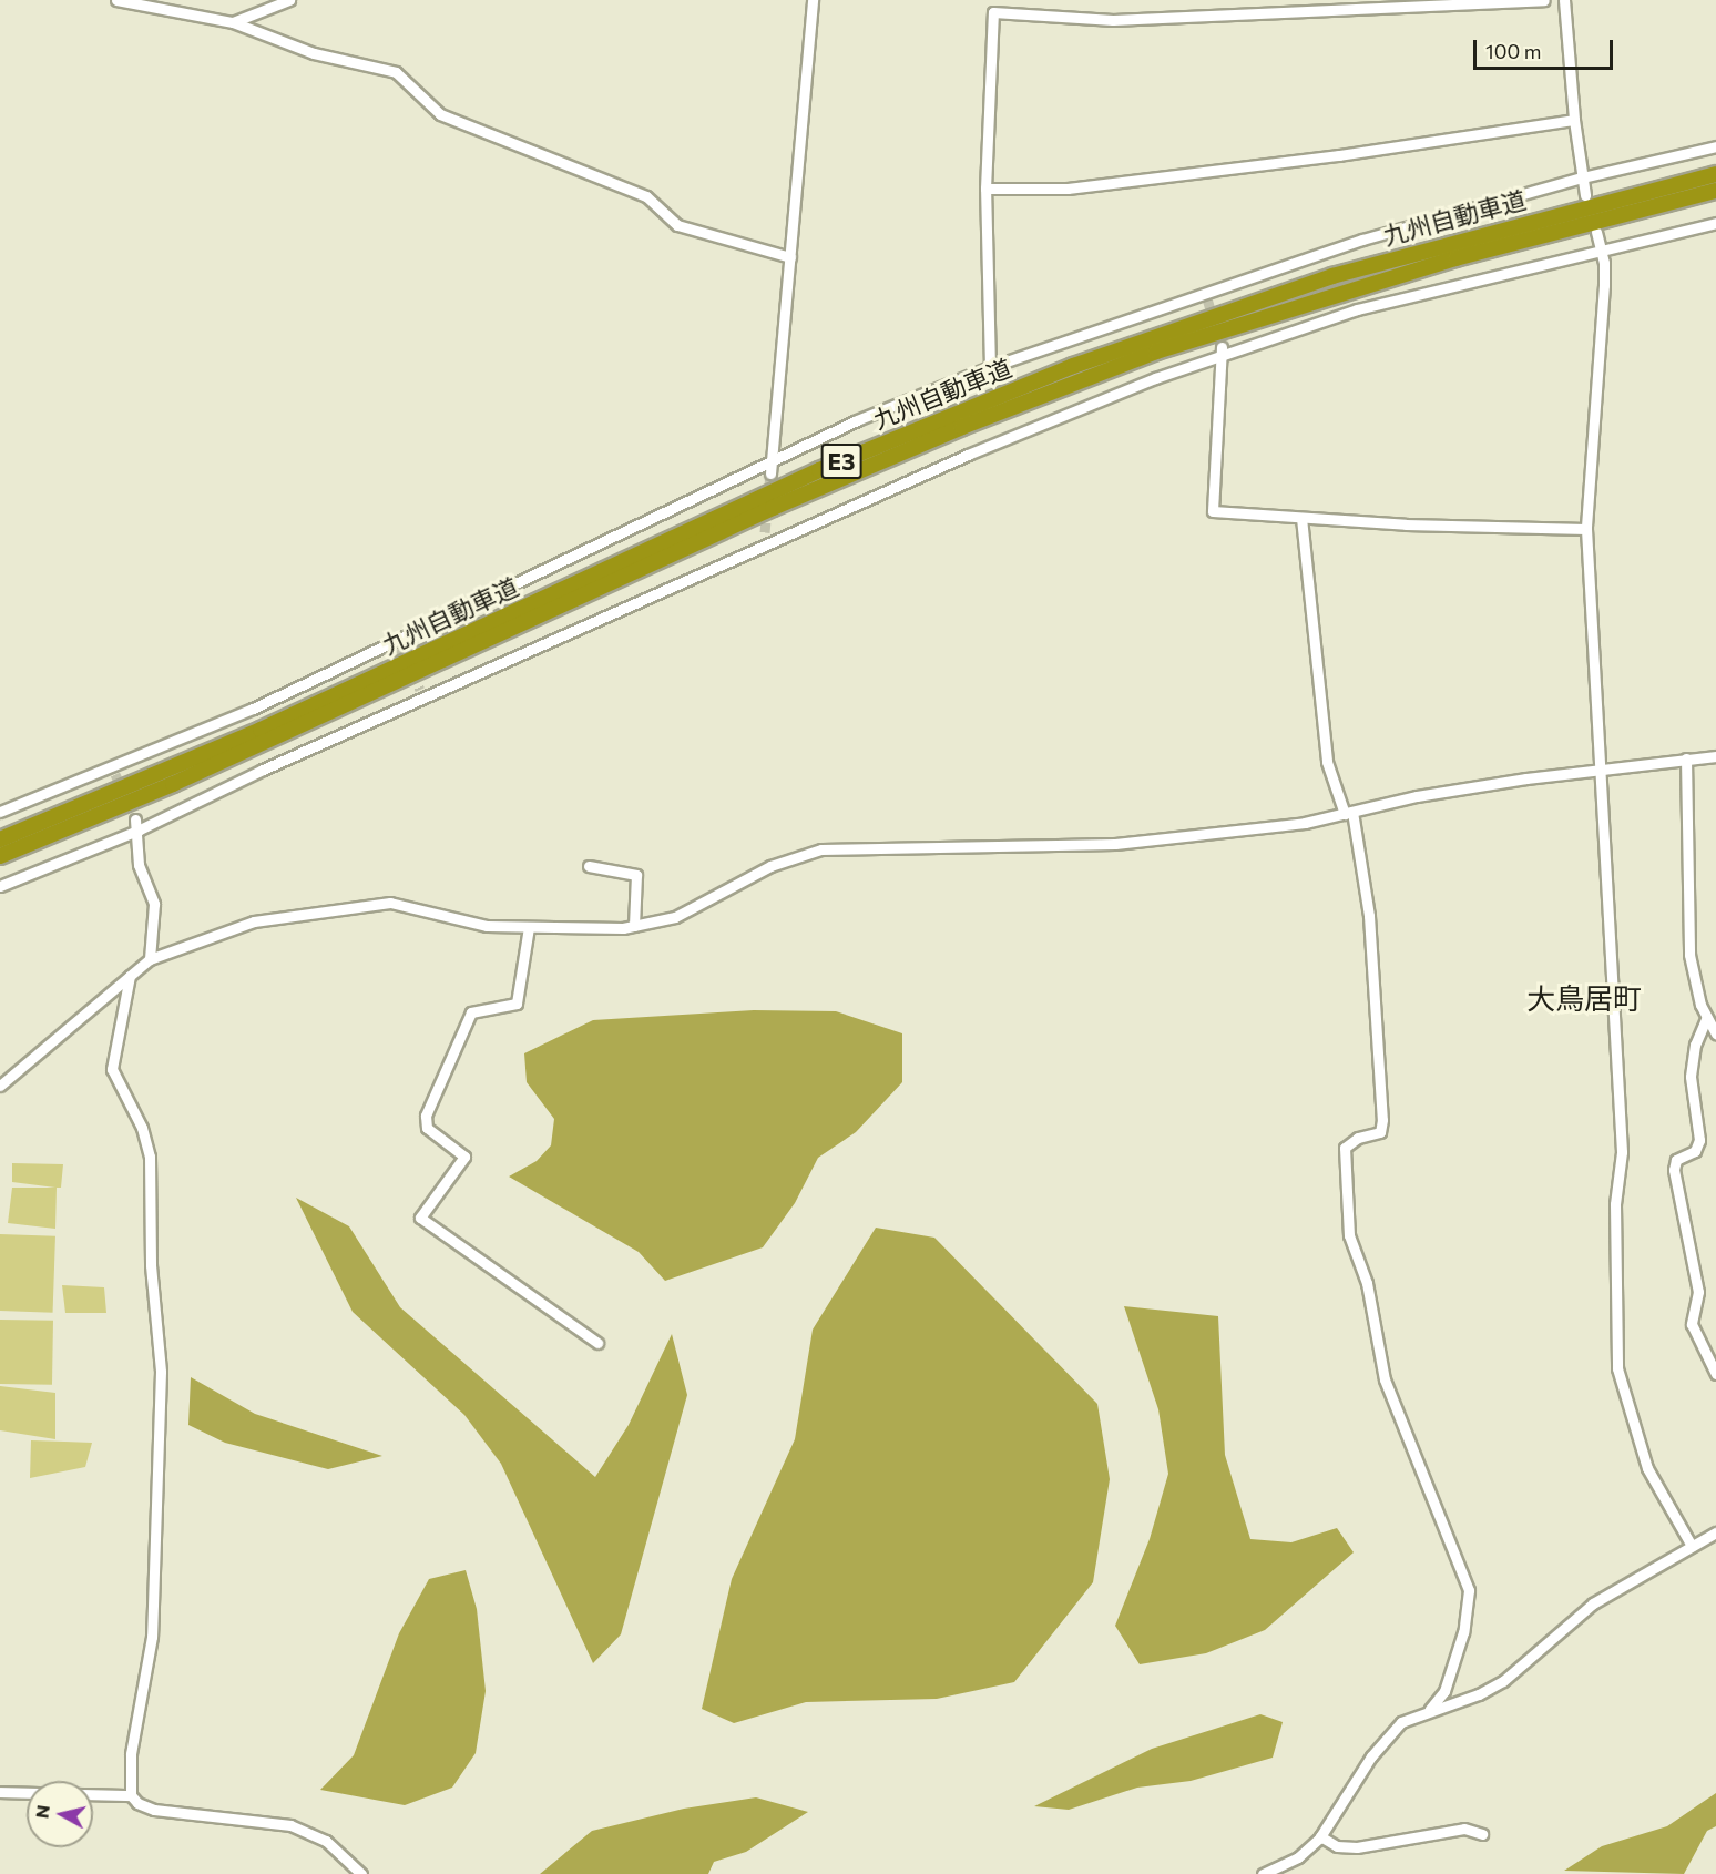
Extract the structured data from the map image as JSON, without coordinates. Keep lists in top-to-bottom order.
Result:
{
  "streets": {
    "highway": ["九州自動車道", "E3"]
  },
  "districts": ["大鳥居町"],
  "scale_bar": "100 m",
  "north": "left"
}
